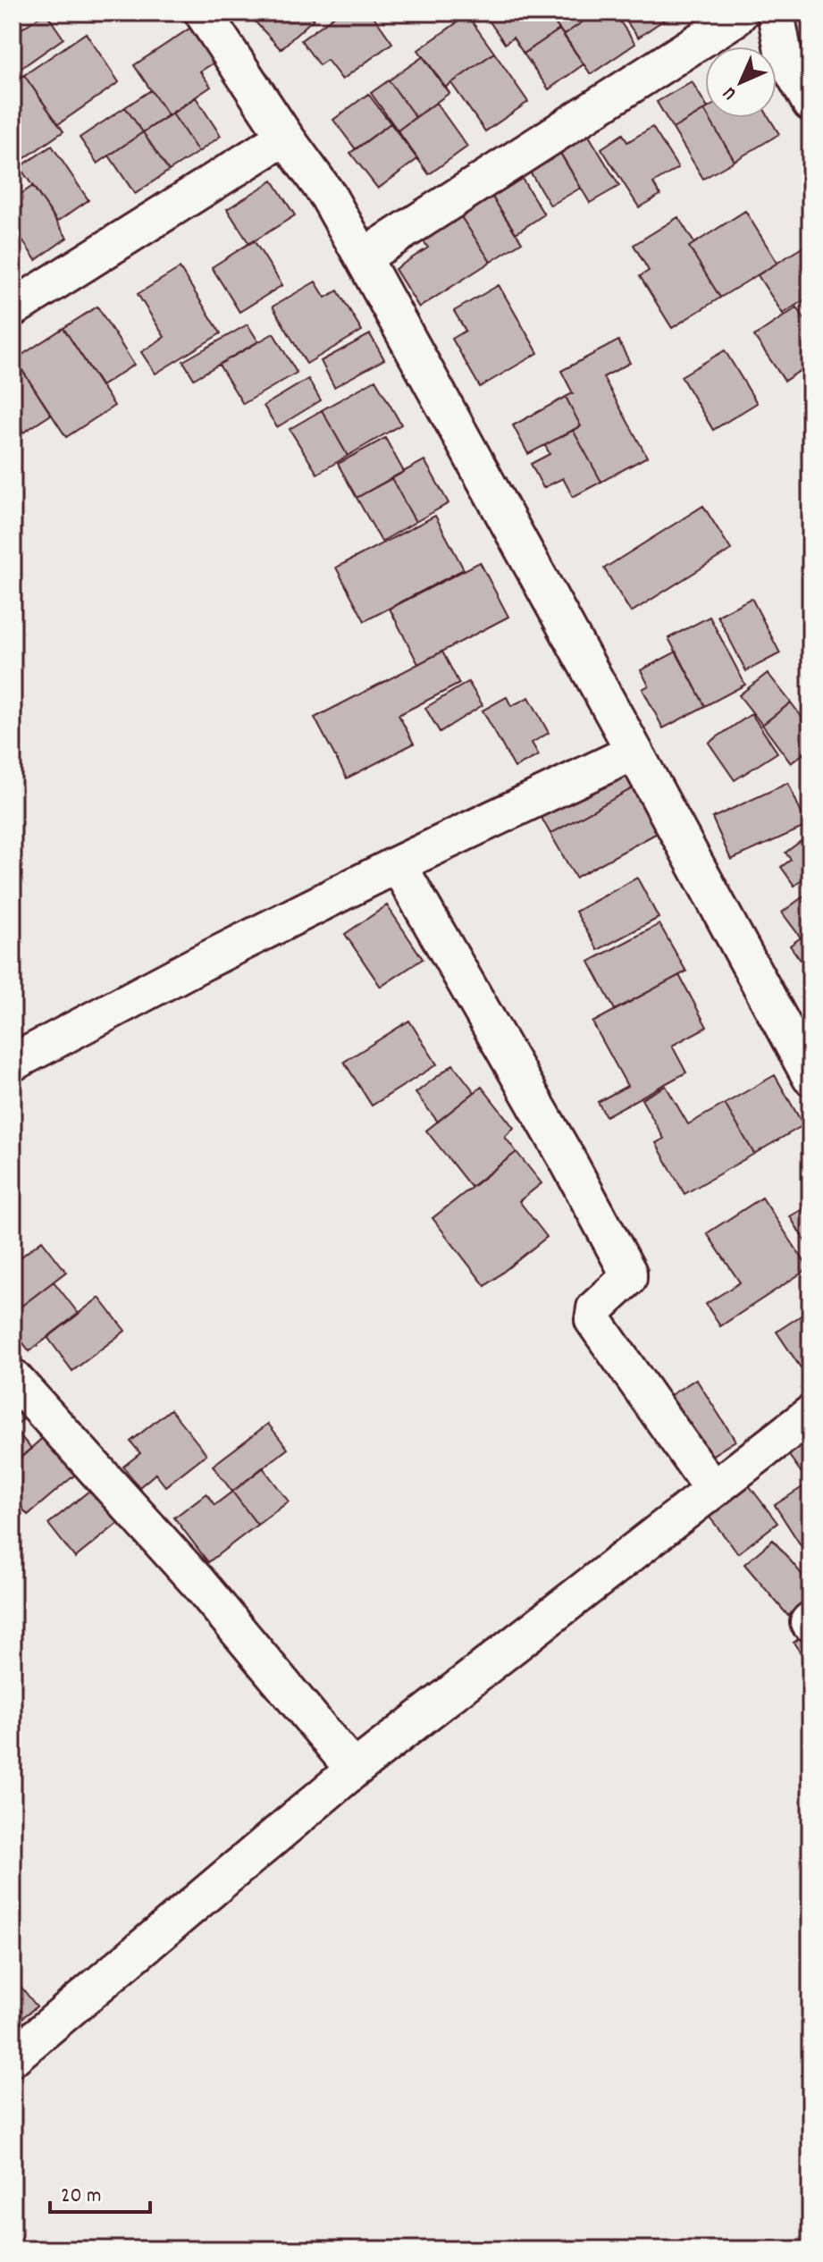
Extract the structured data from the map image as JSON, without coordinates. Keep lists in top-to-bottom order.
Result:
{
  "scale_bar": "20 m",
  "north": "bottom left"
}
